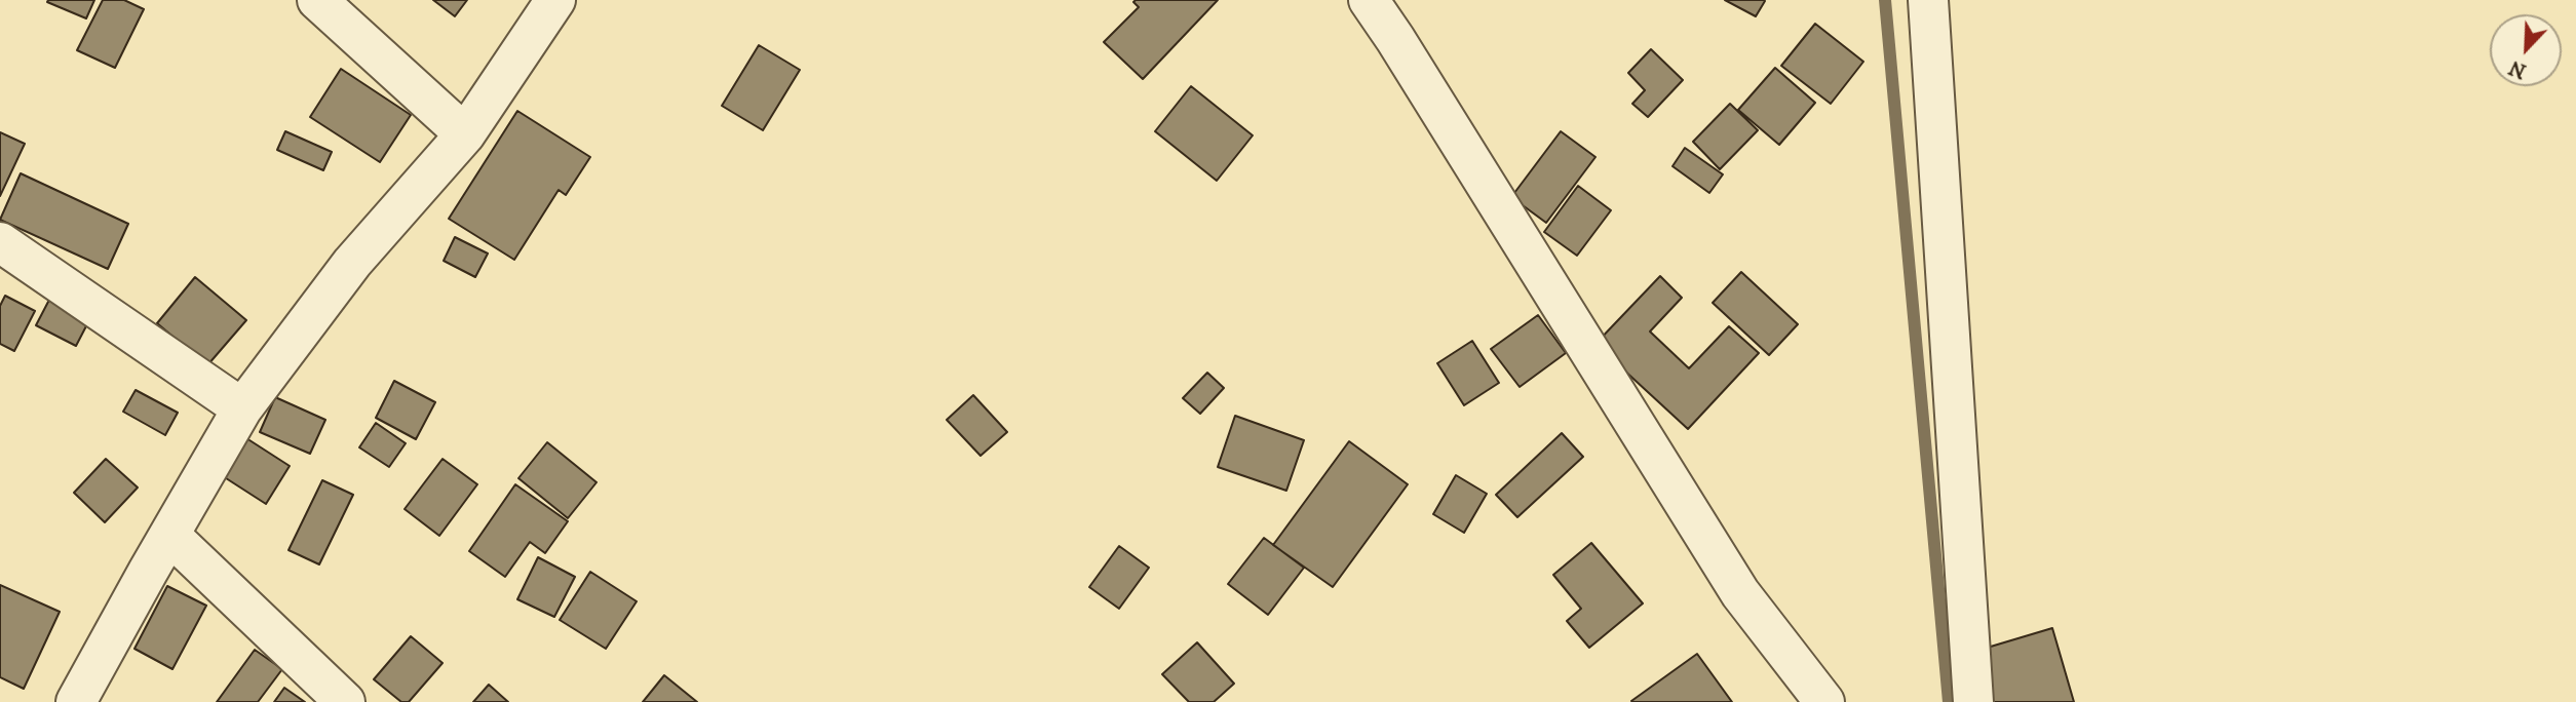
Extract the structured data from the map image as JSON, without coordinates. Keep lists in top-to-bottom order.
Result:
{
  "north": "bottom left"
}
